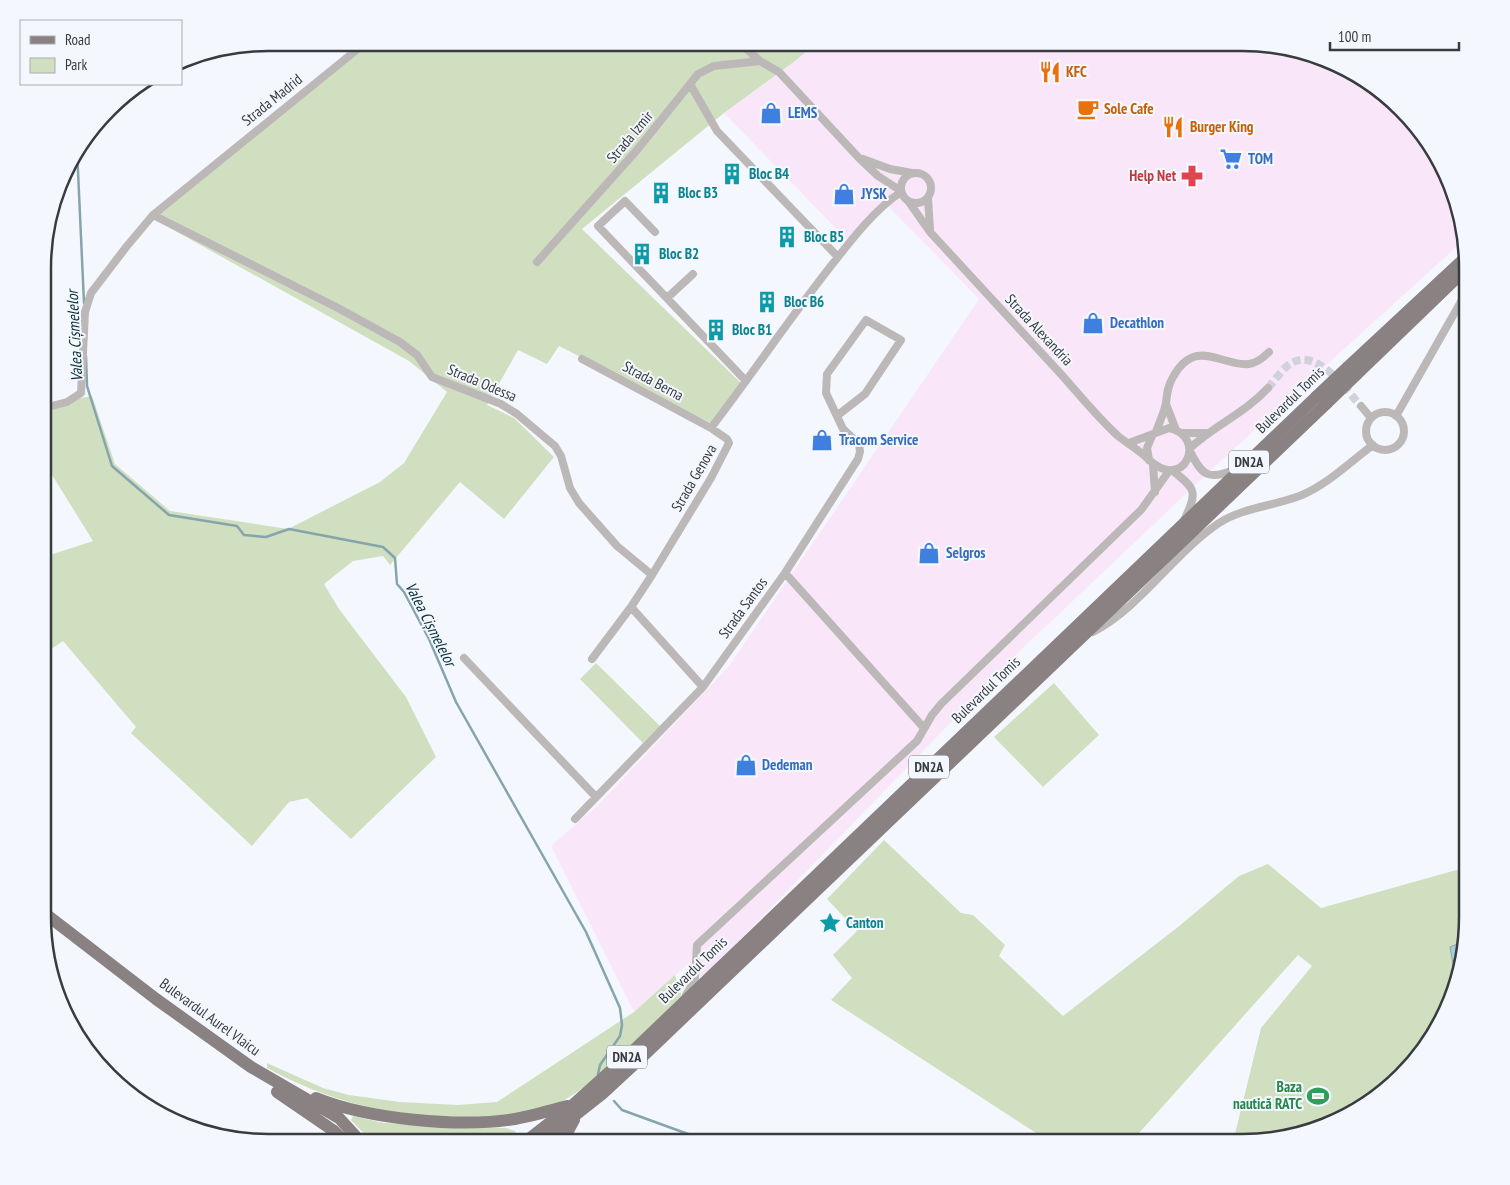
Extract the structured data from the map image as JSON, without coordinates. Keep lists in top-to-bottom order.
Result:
{
  "streets": {
    "main road": ["Bulevardul Tomis", "DN2A", "Bulevardul Aurel Vlaicu"],
    "street": [
      "Strada Madrid",
      "Strada Izmir",
      "Strada Alexandria",
      "Strada Berna",
      "Strada Odessa",
      "Strada Genova",
      "Strada Santos"
    ]
  },
  "crossings": [
    ["Strada Madrid", "Strada Odessa"],
    ["Strada Alexandria", "Strada Genova"],
    ["Strada Berna", "Strada Genova"],
    ["Strada Odessa", "Strada Genova"]
  ],
  "water": ["Valea Cișmelelor"],
  "places": {
    "restaurant": ["KFC", "Burger King"],
    "cafe": ["Sole Cafe"],
    "shop": [
      "LEMS",
      "JYSK",
      "Decathlon",
      "Tracom Service",
      "Selgros",
      "Dedeman"
    ],
    "supermarket": ["TOM"],
    "building": [
      "Bloc B4",
      "Bloc B3",
      "Bloc B5",
      "Bloc B2",
      "Bloc B6",
      "Bloc B1"
    ],
    "pharmacy": ["Help Net"],
    "place": ["Canton"],
    "sports": ["Baza nautică RATC"]
  },
  "legend": ["Road", "Park"],
  "scale_bar": "100 m"
}
